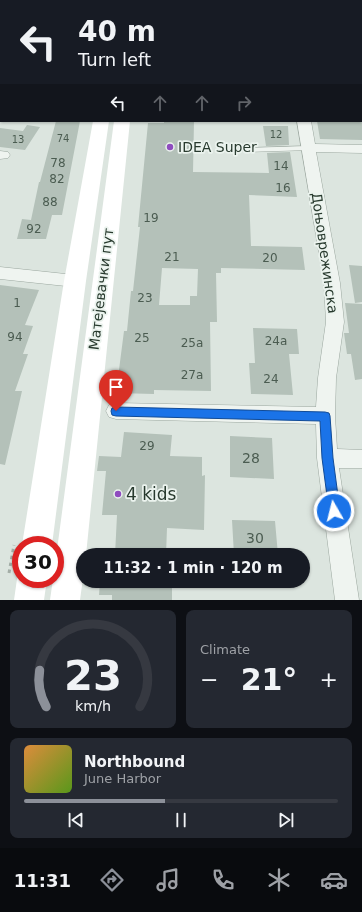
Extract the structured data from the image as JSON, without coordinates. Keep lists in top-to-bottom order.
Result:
{
  "streets": {
    "main road": ["Матејевачки пут"],
    "street": ["Доњоврежинска"]
  },
  "places": ["IDEA Super", "4 kids"],
  "house_numbers": [
    "12",
    "74",
    "13",
    "78",
    "14",
    "82",
    "16",
    "88",
    "19",
    "92",
    "21",
    "20",
    "23",
    "1",
    "94",
    "25",
    "24a",
    "25a",
    "27a",
    "24",
    "29",
    "28",
    "30"
  ],
  "page": {
    "turn": ["40 m", "Turn left"],
    "limit": "30",
    "trip": "11:32 · 1 min · 120 m",
    "tile": "Climate",
    "heat": ["−", "21°", "+"],
    "song": ["Northbound", "June Harbor"],
    "tabs": "11:31",
    "gauge": ["23", "km/h"]
  }
}
